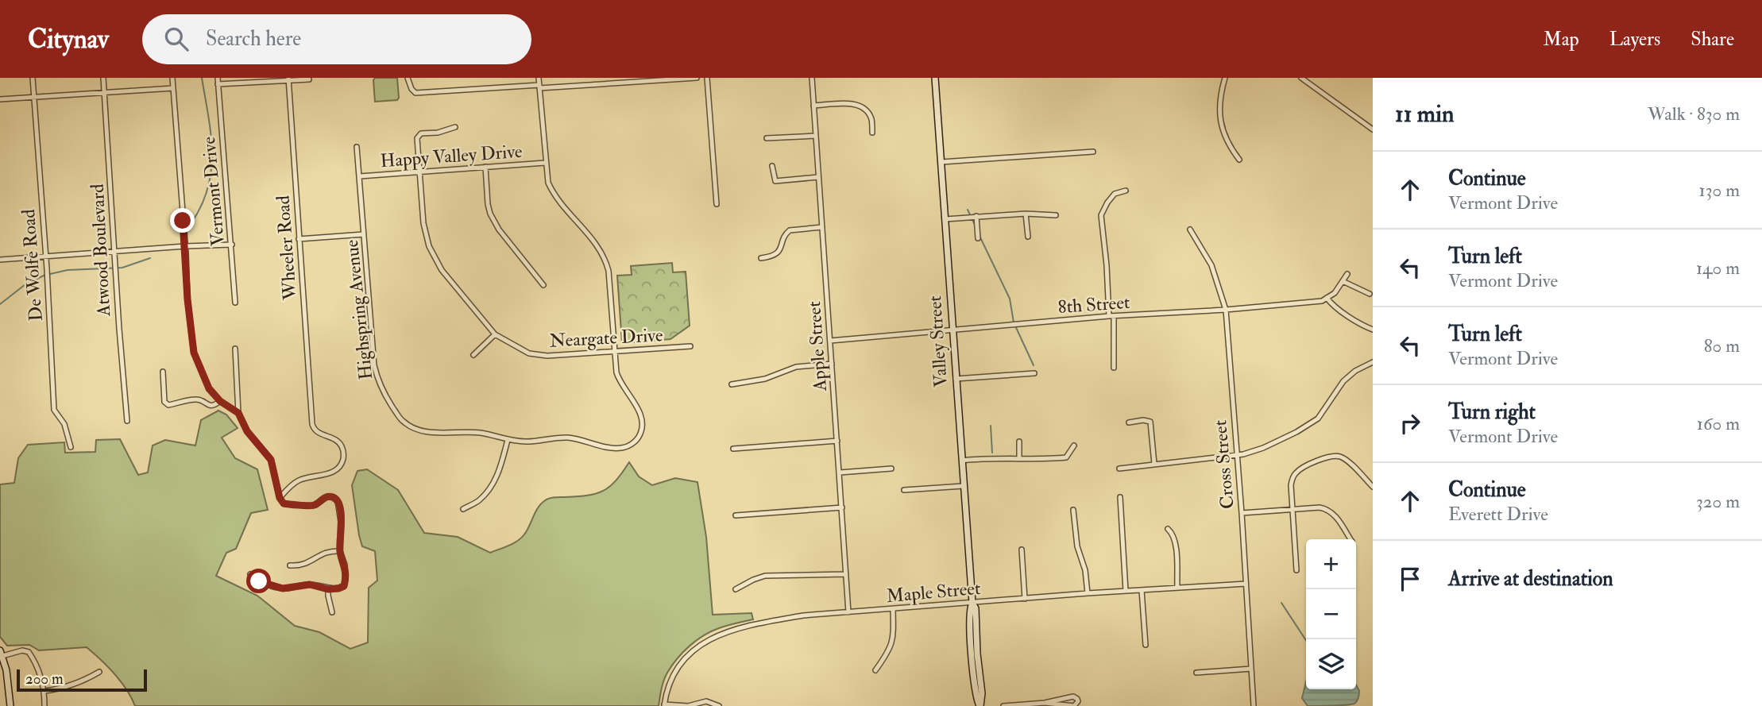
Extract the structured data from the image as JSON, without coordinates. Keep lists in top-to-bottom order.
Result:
{
  "streets": {
    "street": [
      "Happy Valley Drive",
      "Vermont Drive",
      "Wheeler Road",
      "Atwood Boulevard",
      "De Wolfe Road",
      "8th Street",
      "Highspring Avenue",
      "Neargate Drive",
      "Valley Street",
      "Apple Street",
      "Cross Street",
      "Maple Street"
    ]
  },
  "crossings": [
    ["Happy Valley Drive", "Highspring Avenue"],
    ["8th Street", "Valley Street"],
    ["8th Street", "Apple Street"],
    ["8th Street", "Cross Street"],
    ["Highspring Avenue", "Neargate Drive"],
    ["Valley Street", "Maple Street"],
    ["Apple Street", "Maple Street"],
    ["Cross Street", "Maple Street"]
  ],
  "scale_bar": "200 m",
  "page": {
    "header": "Citynav",
    "search": "Search here",
    "nav": ["Map", "Layers", "Share"],
    "heading": ["11 min", "Walk · 830 m"],
    "list": [
      ["Continue", "Vermont Drive", "130 m"],
      ["Turn left", "Vermont Drive", "140 m"],
      ["Turn left", "Vermont Drive", "80 m"],
      ["Turn right", "Vermont Drive", "160 m"],
      ["Continue", "Everett Drive", "320 m"],
      "Arrive at destination"
    ],
    "map_buttons": ["+", "−"],
    "scale": "200 m"
  }
}
